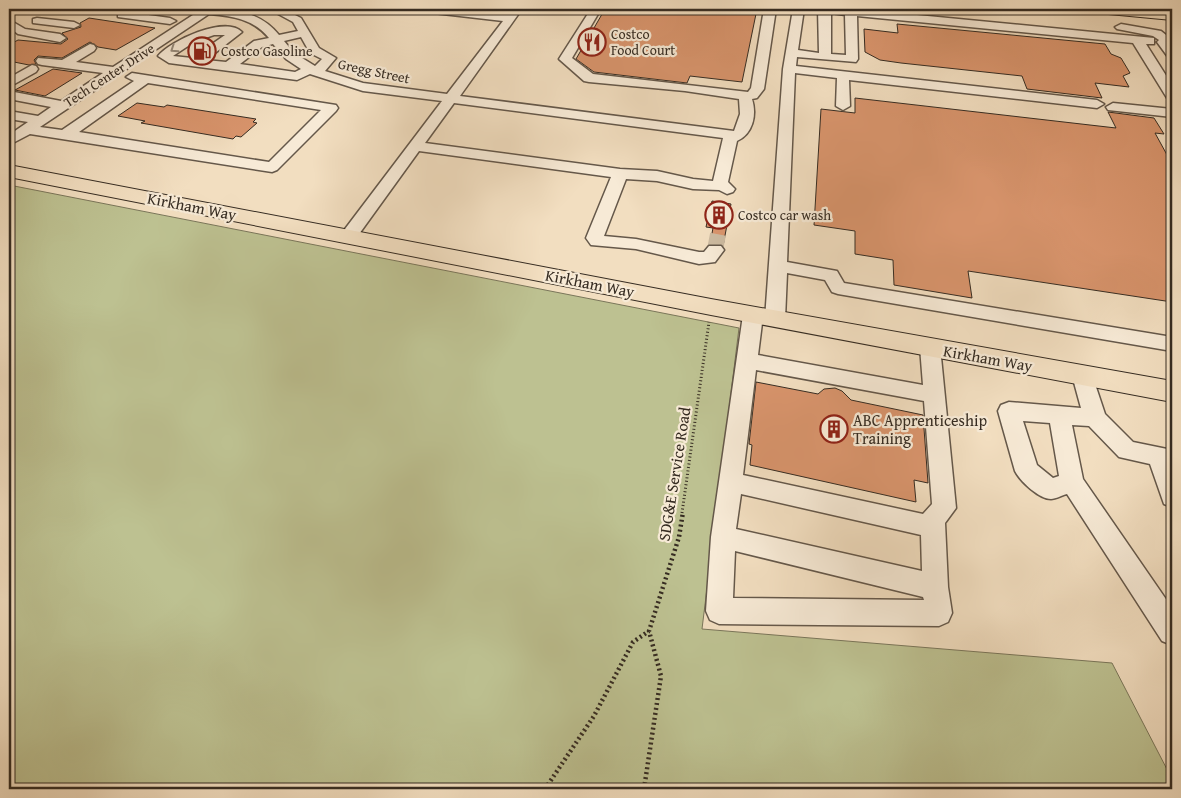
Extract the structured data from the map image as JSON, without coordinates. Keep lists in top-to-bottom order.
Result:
{
  "streets": {
    "main road": ["Kirkham Way"],
    "street": ["Gregg Street", "Tech Center Drive"],
    "path": ["SDG&E Service Road"]
  },
  "crossings": [
    ["Gregg Street", "Tech Center Drive"],
    ["Kirkham Way", "SDG&E Service Road"]
  ],
  "places": {
    "restaurant": ["Costco Food Court"],
    "fuel station": ["Costco Gasoline"],
    "building": ["Costco car wash", "ABC Apprenticeship Training"]
  }
}
